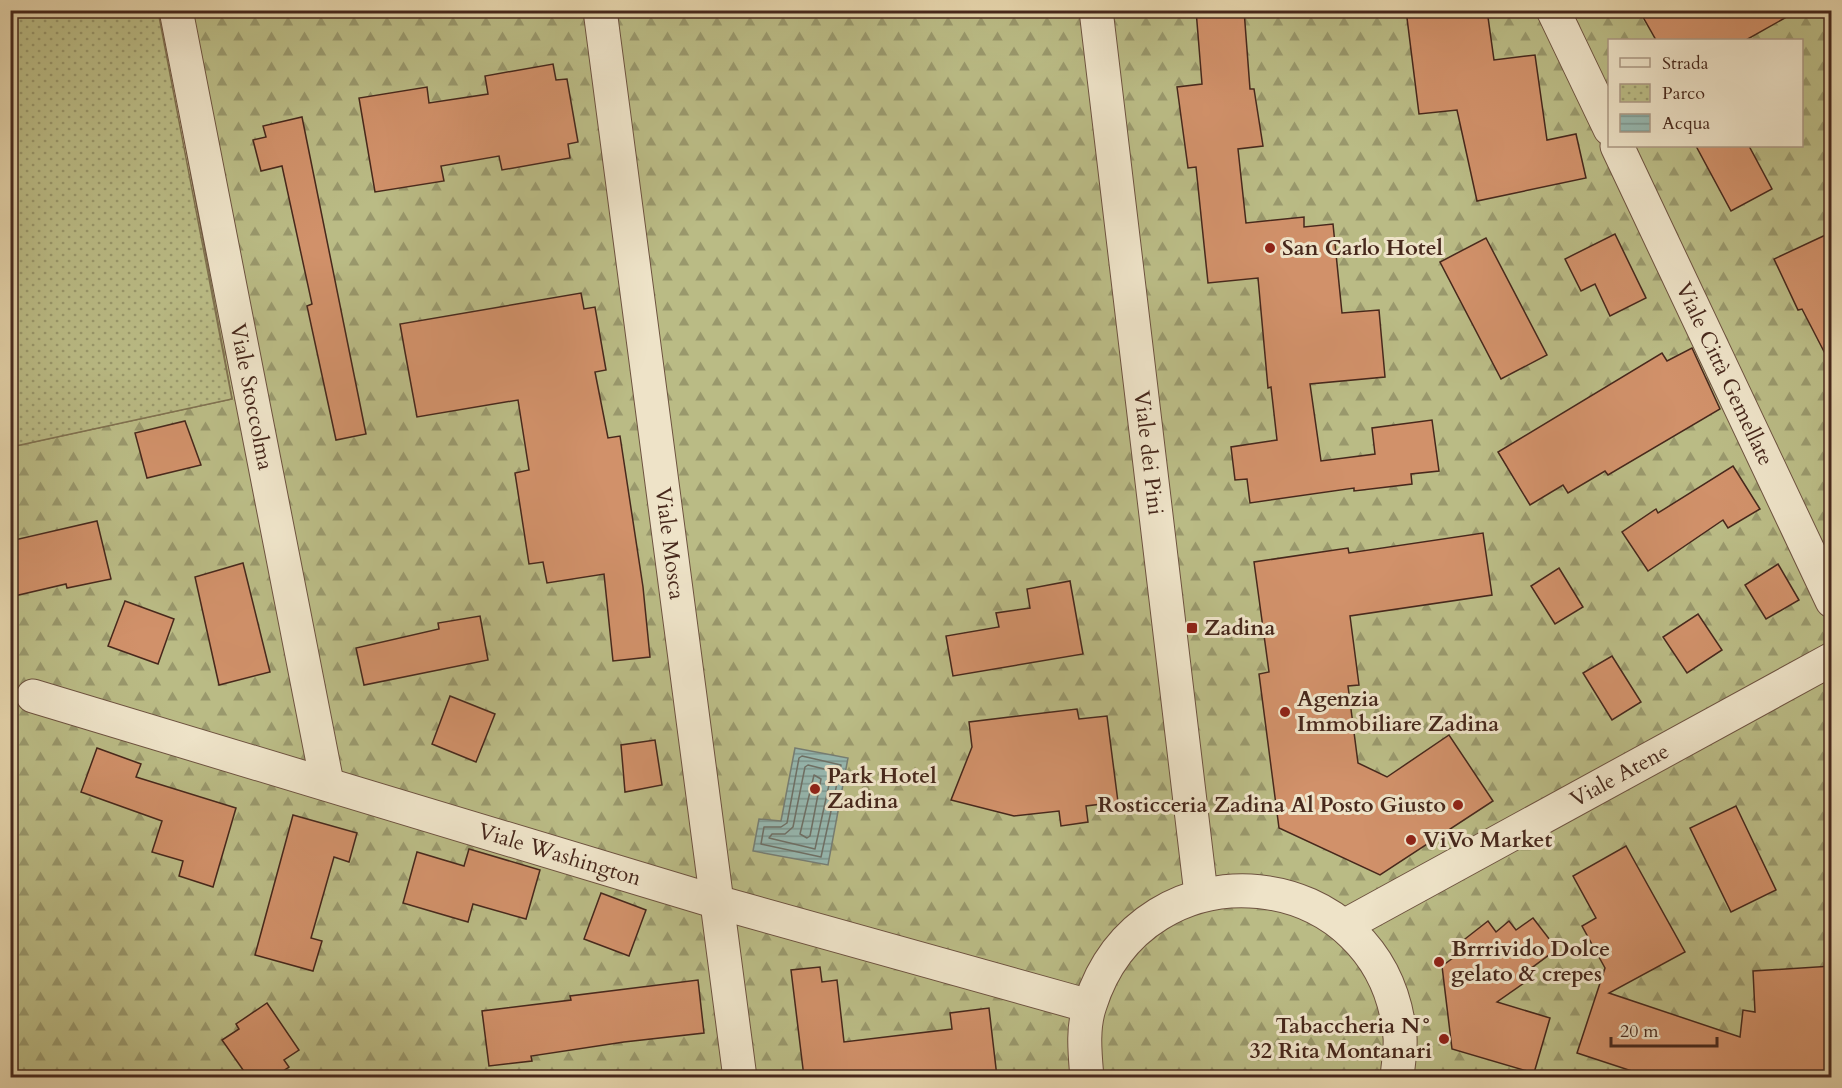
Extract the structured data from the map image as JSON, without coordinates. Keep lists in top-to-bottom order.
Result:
{
  "streets": {
    "street": [
      "Viale Città Gemellate",
      "Viale Stoccolma",
      "Viale dei Pini",
      "Viale Mosca",
      "Viale Atene",
      "Viale Washington"
    ]
  },
  "crossings": [
    ["Viale Stoccolma", "Viale Washington"],
    ["Viale Mosca", "Viale Washington"]
  ],
  "places": {
    "other": [
      "San Carlo Hotel",
      "Agenzia Immobiliare Zadina",
      "Park Hotel Zadina",
      "Rosticceria Zadina Al Posto Giusto",
      "ViVo Market",
      "Brrrivido Dolce gelato & crepes",
      "Tabaccheria N° 32 Rita Montanari"
    ],
    "transit": ["Zadina"]
  },
  "legend": ["Strada", "Parco", "Acqua"],
  "scale_bar": "20 m"
}
